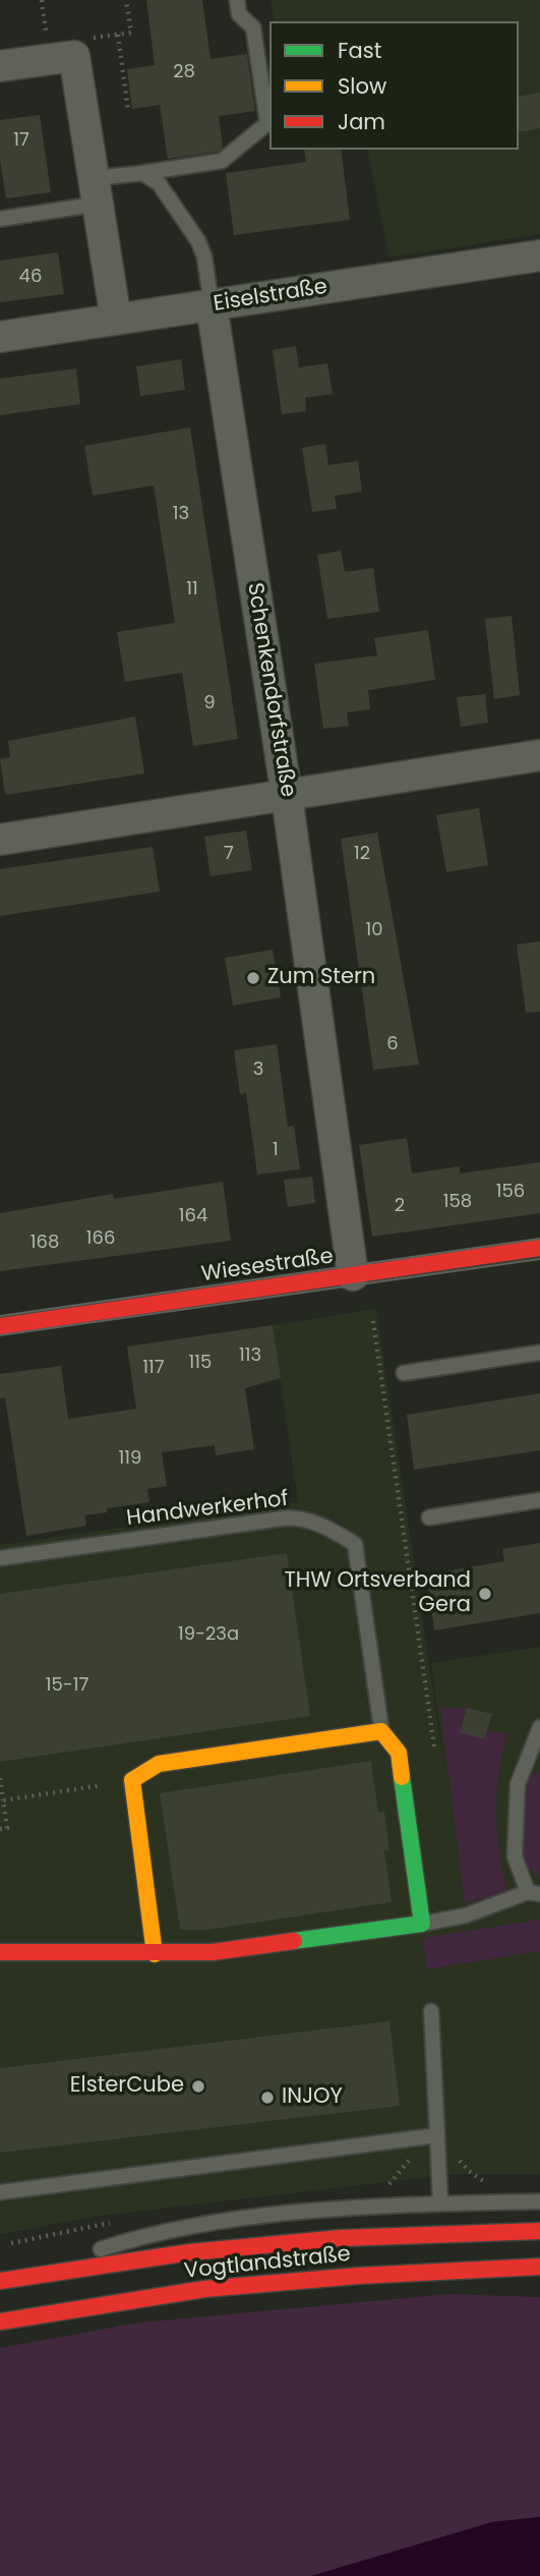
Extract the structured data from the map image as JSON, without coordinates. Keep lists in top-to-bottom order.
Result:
{
  "streets": {
    "street": [
      "Eiselstraße",
      "Schenkendorfstraße",
      "Wiesestraße",
      "Handwerkerhof",
      "Vogtlandstraße"
    ]
  },
  "crossings": [
    ["Eiselstraße", "Schenkendorfstraße"],
    ["Schenkendorfstraße", "Wiesestraße"]
  ],
  "places": [
    "Zum Stern",
    "THW Ortsverband Gera",
    "ElsterCube",
    "INJOY"
  ],
  "house_numbers": [
    "28",
    "17",
    "46",
    "13",
    "11",
    "9",
    "7",
    "12",
    "10",
    "6",
    "3",
    "1",
    "156",
    "158",
    "2",
    "164",
    "166",
    "168",
    "113",
    "115",
    "117",
    "119",
    "19-23a",
    "15-17"
  ],
  "legend": ["Fast", "Slow", "Jam"]
}
